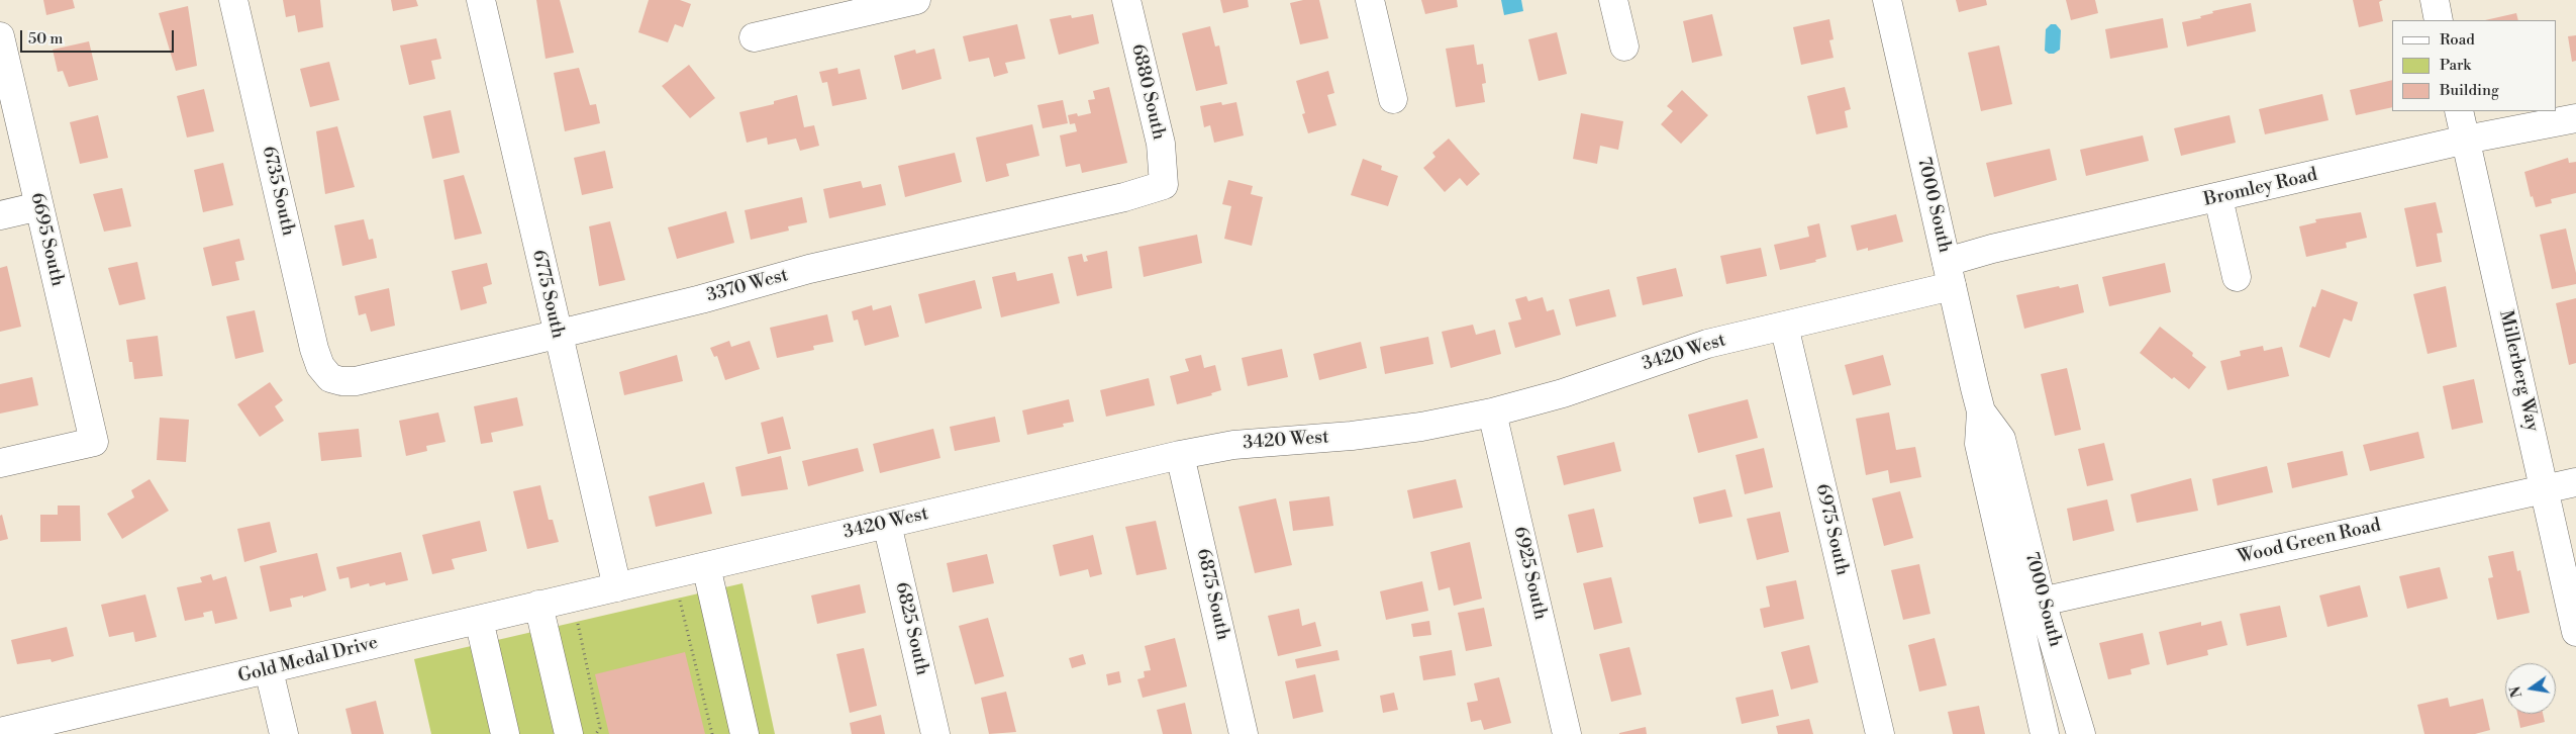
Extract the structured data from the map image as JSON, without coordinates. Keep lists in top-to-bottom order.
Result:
{
  "streets": {
    "street": [
      "6880 South",
      "Bromley Road",
      "6735 South",
      "7000 South",
      "6695 South",
      "3370 West",
      "6775 South",
      "3420 West",
      "Millerberg Way",
      "6975 South",
      "Wood Green Road",
      "6925 South",
      "6875 South",
      "6825 South",
      "Gold Medal Drive"
    ]
  },
  "crossings": [
    ["6880 South", "3370 West"],
    ["Bromley Road", "7000 South"],
    ["Bromley Road", "3420 West"],
    ["Bromley Road", "Millerberg Way"],
    ["6735 South", "3370 West"],
    ["7000 South", "3420 West"],
    ["7000 South", "Wood Green Road"],
    ["3370 West", "6775 South"],
    ["6775 South", "3420 West"],
    ["6775 South", "Gold Medal Drive"],
    ["3420 West", "6975 South"],
    ["3420 West", "6925 South"],
    ["3420 West", "6875 South"],
    ["3420 West", "6825 South"],
    ["3420 West", "Gold Medal Drive"],
    ["Millerberg Way", "Wood Green Road"]
  ],
  "legend": ["Road", "Park", "Building"],
  "scale_bar": "50 m",
  "north": "left"
}
